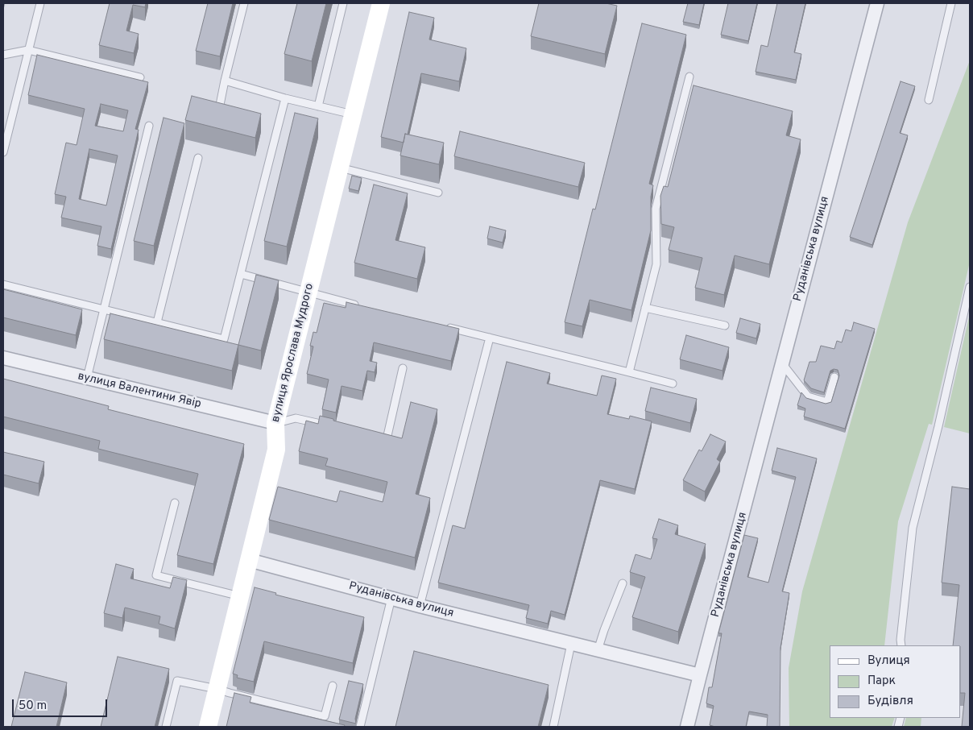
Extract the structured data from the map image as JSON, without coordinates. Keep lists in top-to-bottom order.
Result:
{
  "streets": {
    "street": ["Руданівська вулиця", "вулиця Ярослава Мудрого", "вулиця Валентини Явір"]
  },
  "crossings": [
    ["Руданівська вулиця", "вулиця Ярослава Мудрого"],
    ["вулиця Ярослава Мудрого", "вулиця Валентини Явір"]
  ],
  "legend": ["Вулиця", "Парк", "Будівля"],
  "scale_bar": "50 m"
}
